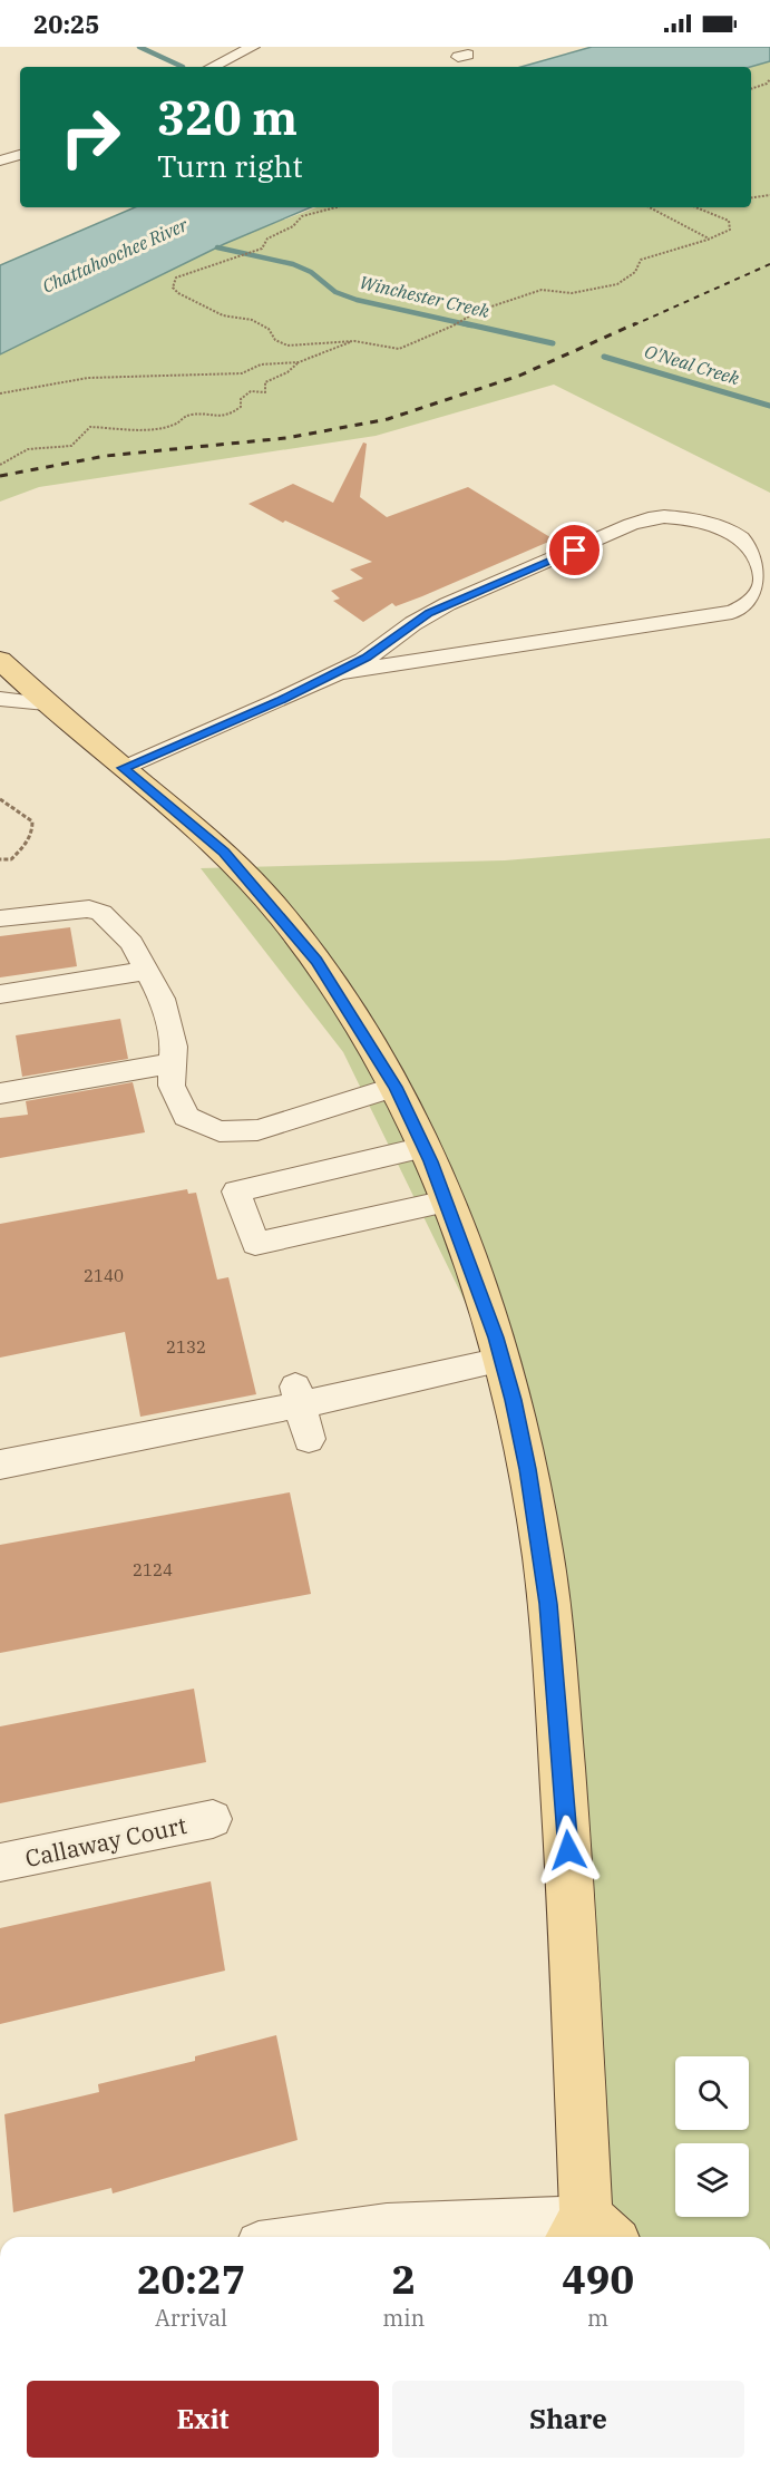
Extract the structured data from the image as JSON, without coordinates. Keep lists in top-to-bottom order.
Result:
{
  "streets": {
    "street": ["Callaway Court"]
  },
  "water": ["Chattahoochee River", "Winchester Creek", "O'Neal Creek"],
  "house_numbers": ["2140", "2132", "2124"],
  "page": {
    "status": "20:25",
    "turn": ["320 m", "Turn right"],
    "eta": [
      "20:27",
      "Arrival",
      "2",
      "min",
      "490",
      "m"
    ],
    "buttons": ["Exit", "Share"]
  }
}
